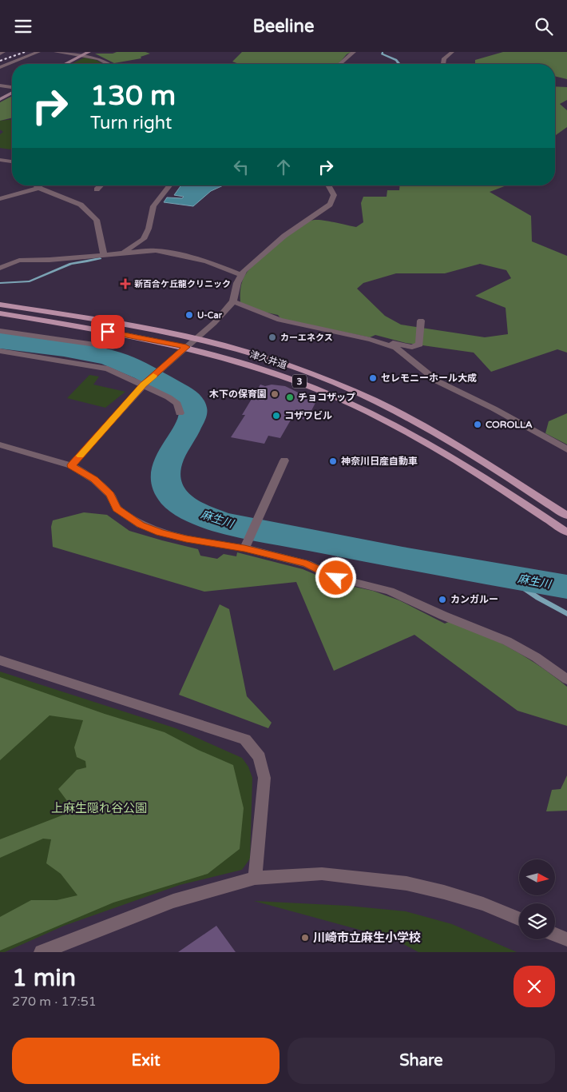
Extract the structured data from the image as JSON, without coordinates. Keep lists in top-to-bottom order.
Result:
{
  "streets": {
    "main road": ["津久井道", "3"]
  },
  "water": ["麻生川"],
  "parks": ["上麻生隠れ谷公園"],
  "places": {
    "health": ["新百合ケ丘龍クリニック"],
    "other": [
      "U-Car",
      "カーエネクス",
      "セレモニーホール大成",
      "木下の保育園",
      "チョコザップ",
      "コザワビル",
      "COROLLA",
      "神奈川日産自動車",
      "カンガルー",
      "川崎市立麻生小学校"
    ]
  },
  "north": "right",
  "page": {
    "header": "Beeline",
    "turn": ["130 m", "Turn right"],
    "heading": ["1 min", "270 m · 17:51"],
    "buttons": ["Exit", "Share"]
  }
}
